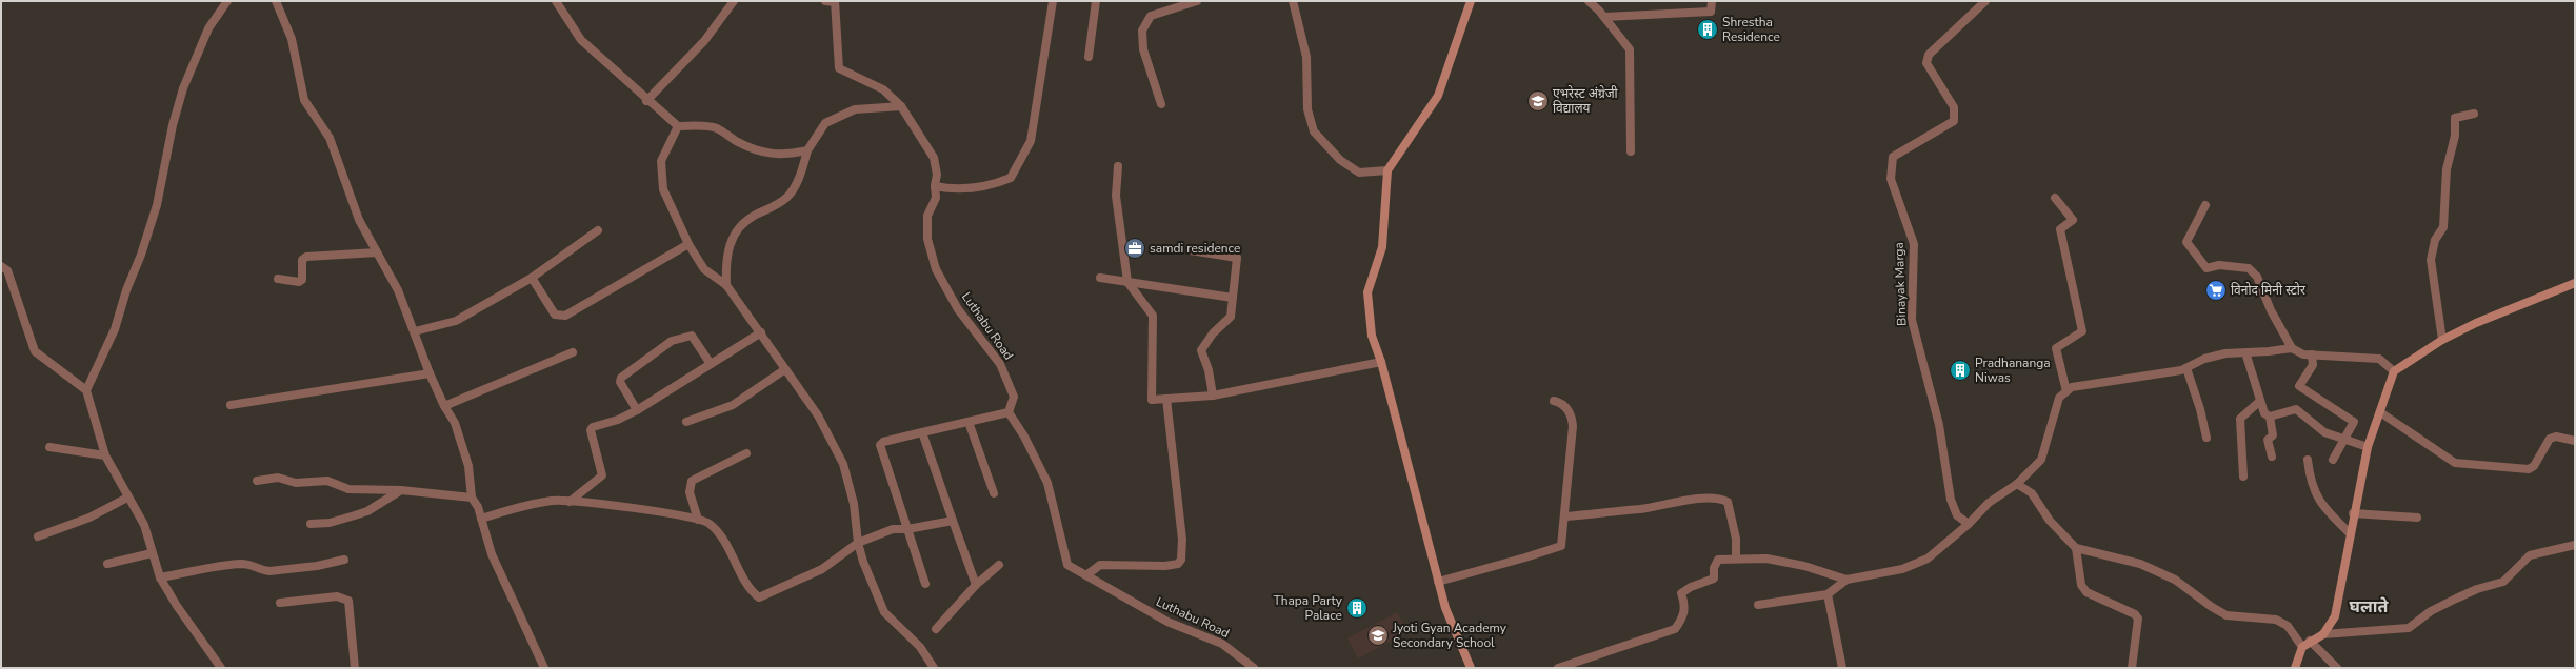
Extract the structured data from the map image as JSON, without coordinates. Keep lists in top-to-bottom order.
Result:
{
  "streets": {
    "street": ["Binayak Marga", "Luthabu Road"]
  },
  "districts": ["घलाते"],
  "places": {
    "building": ["Shrestha Residence", "Pradhananga Niwas", "Thapa Party Palace"],
    "school or university": ["एभरेस्ट अंग्रेजी विद्यालय", "Jyoti Gyan Academy Secondary School"],
    "office": ["samdi residence"],
    "supermarket": ["विनोद मिनी स्टोर"]
  }
}
